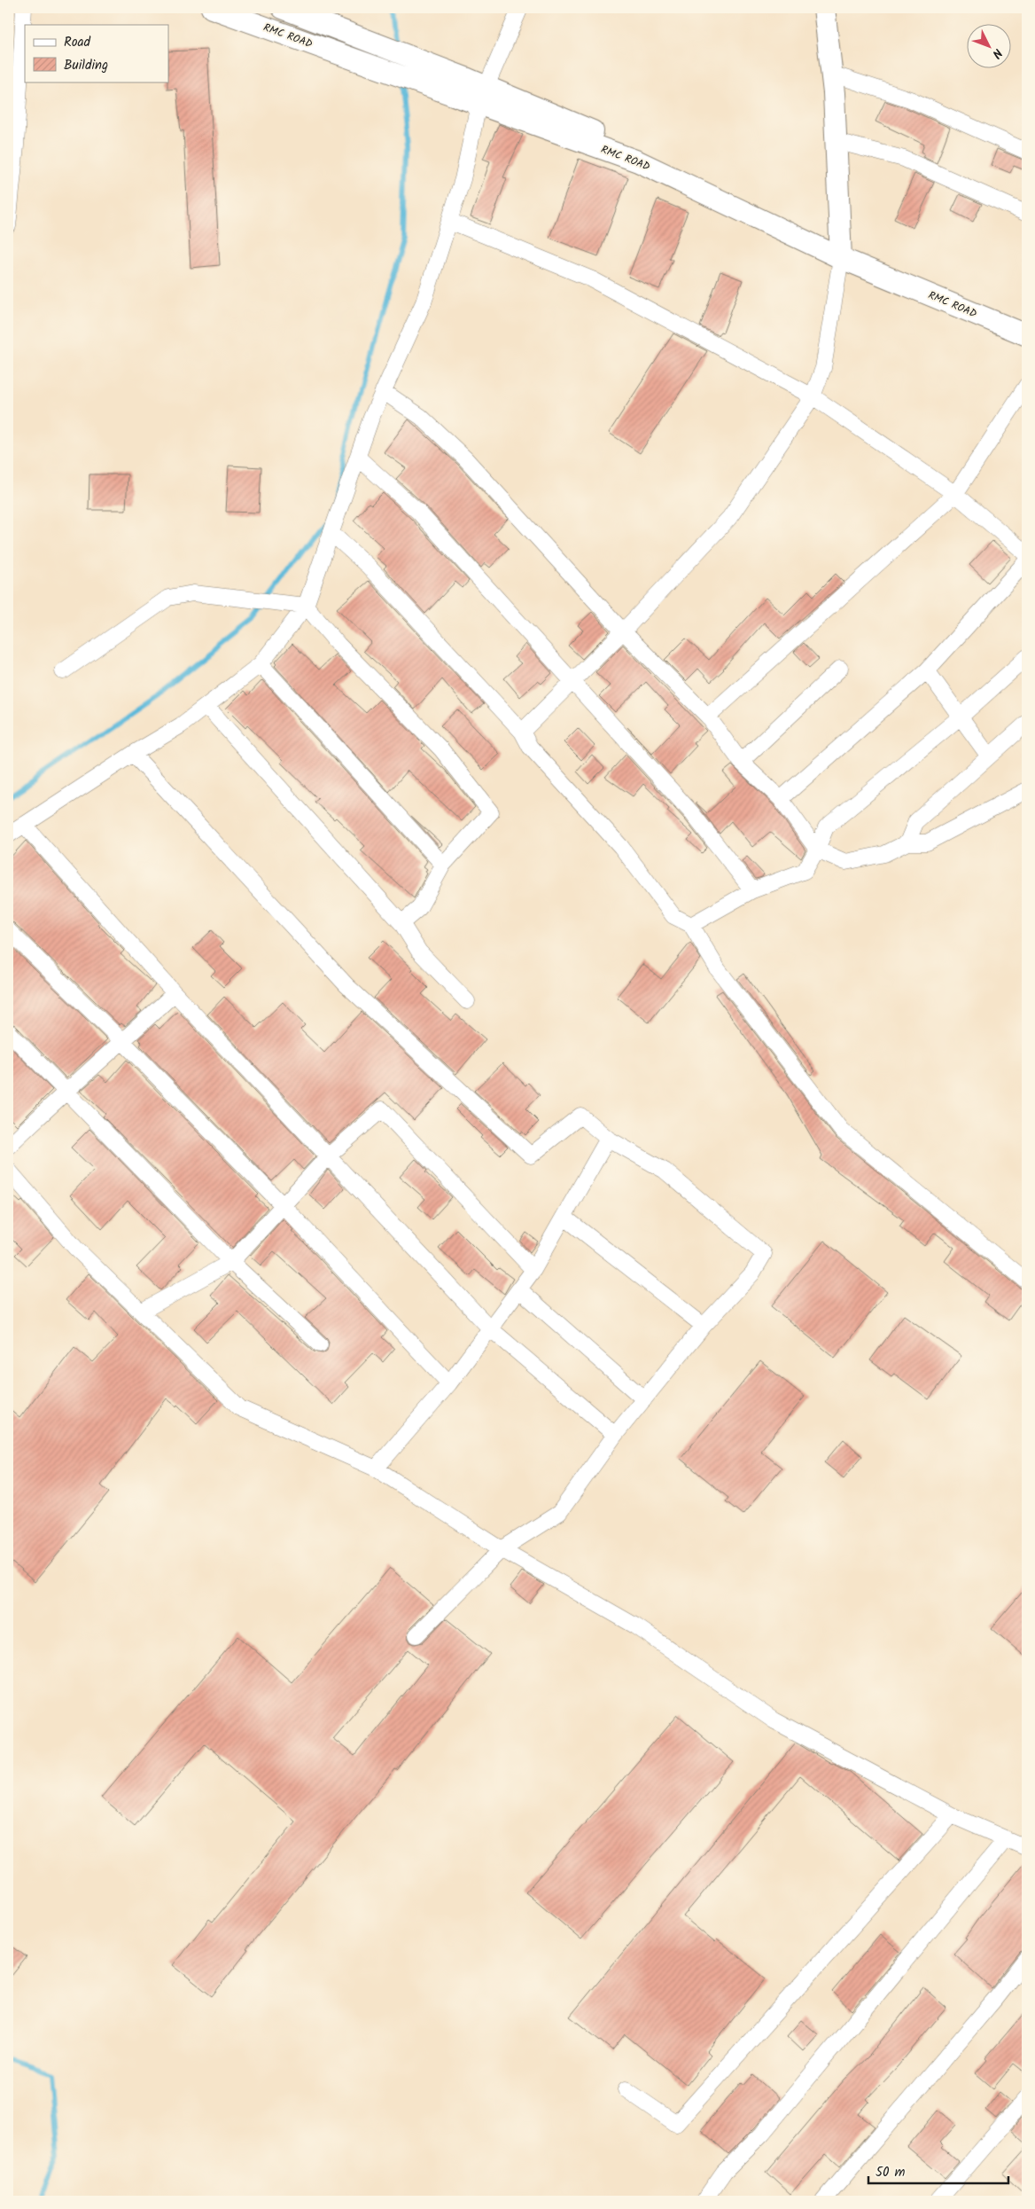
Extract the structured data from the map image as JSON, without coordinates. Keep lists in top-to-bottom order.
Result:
{
  "streets": {
    "street": ["RMC ROAD"]
  },
  "legend": ["Road", "Building"],
  "scale_bar": "50 m",
  "north": "bottom right"
}
